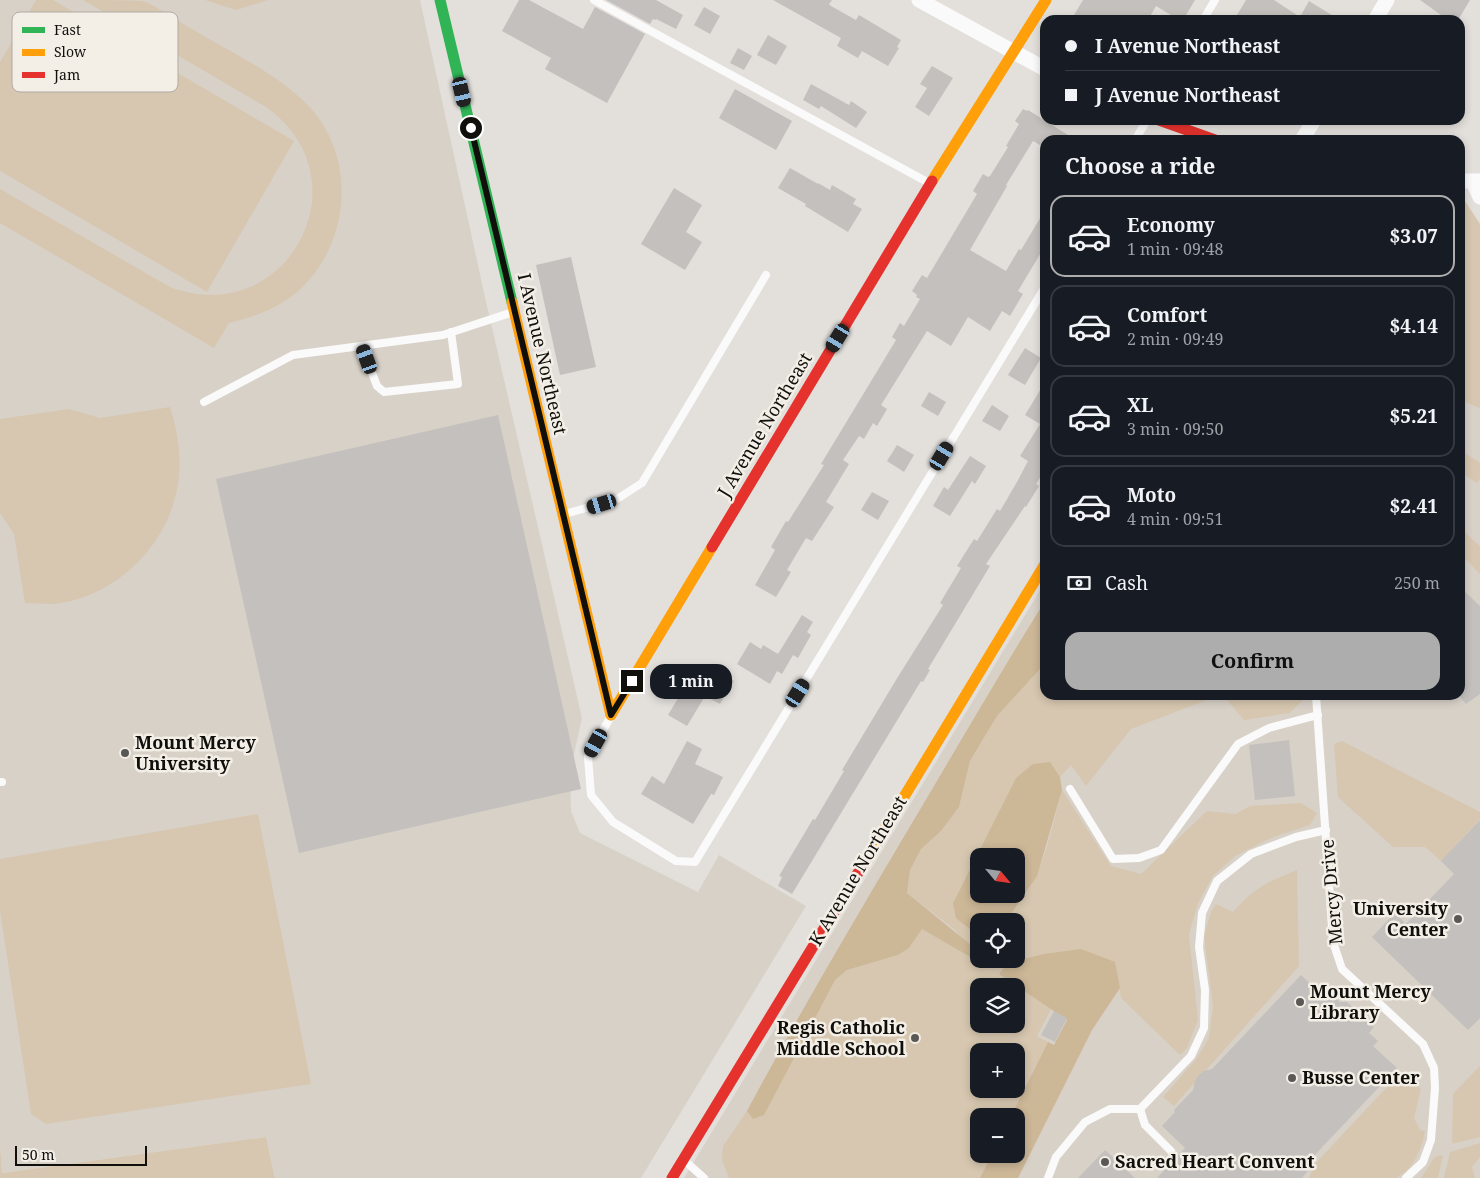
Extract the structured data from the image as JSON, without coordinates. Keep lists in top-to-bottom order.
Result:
{
  "streets": {
    "street": ["I Avenue Northeast", "J Avenue Northeast", "K Avenue Northeast"],
    "lane": ["Mercy Drive"]
  },
  "crossings": [
    ["I Avenue Northeast", "J Avenue Northeast"]
  ],
  "places": [
    "Mount Mercy University",
    "University Center",
    "Mount Mercy Library",
    "Regis Catholic Middle School",
    "Busse Center",
    "Sacred Heart Convent"
  ],
  "legend": ["Fast", "Slow", "Jam"],
  "scale_bar": "50 m",
  "north": "bottom right",
  "page": {
    "banner": ["I Avenue Northeast", "J Avenue Northeast"],
    "heading": "Choose a ride",
    "list": [
      {
        "name": "Economy",
        "note": "1 min · 09:48",
        "value": "$3.07"
      },
      {
        "name": "Comfort",
        "note": "2 min · 09:49",
        "value": "$4.14"
      },
      {
        "name": "XL",
        "note": "3 min · 09:50",
        "value": "$5.21"
      },
      {
        "name": "Moto",
        "note": "4 min · 09:51",
        "value": "$2.41"
      }
    ],
    "pay": ["Cash", "250 m"],
    "buttons": "Confirm",
    "bubble": "1 min",
    "map_buttons": ["+", "−"],
    "scale": "50 m"
  }
}
